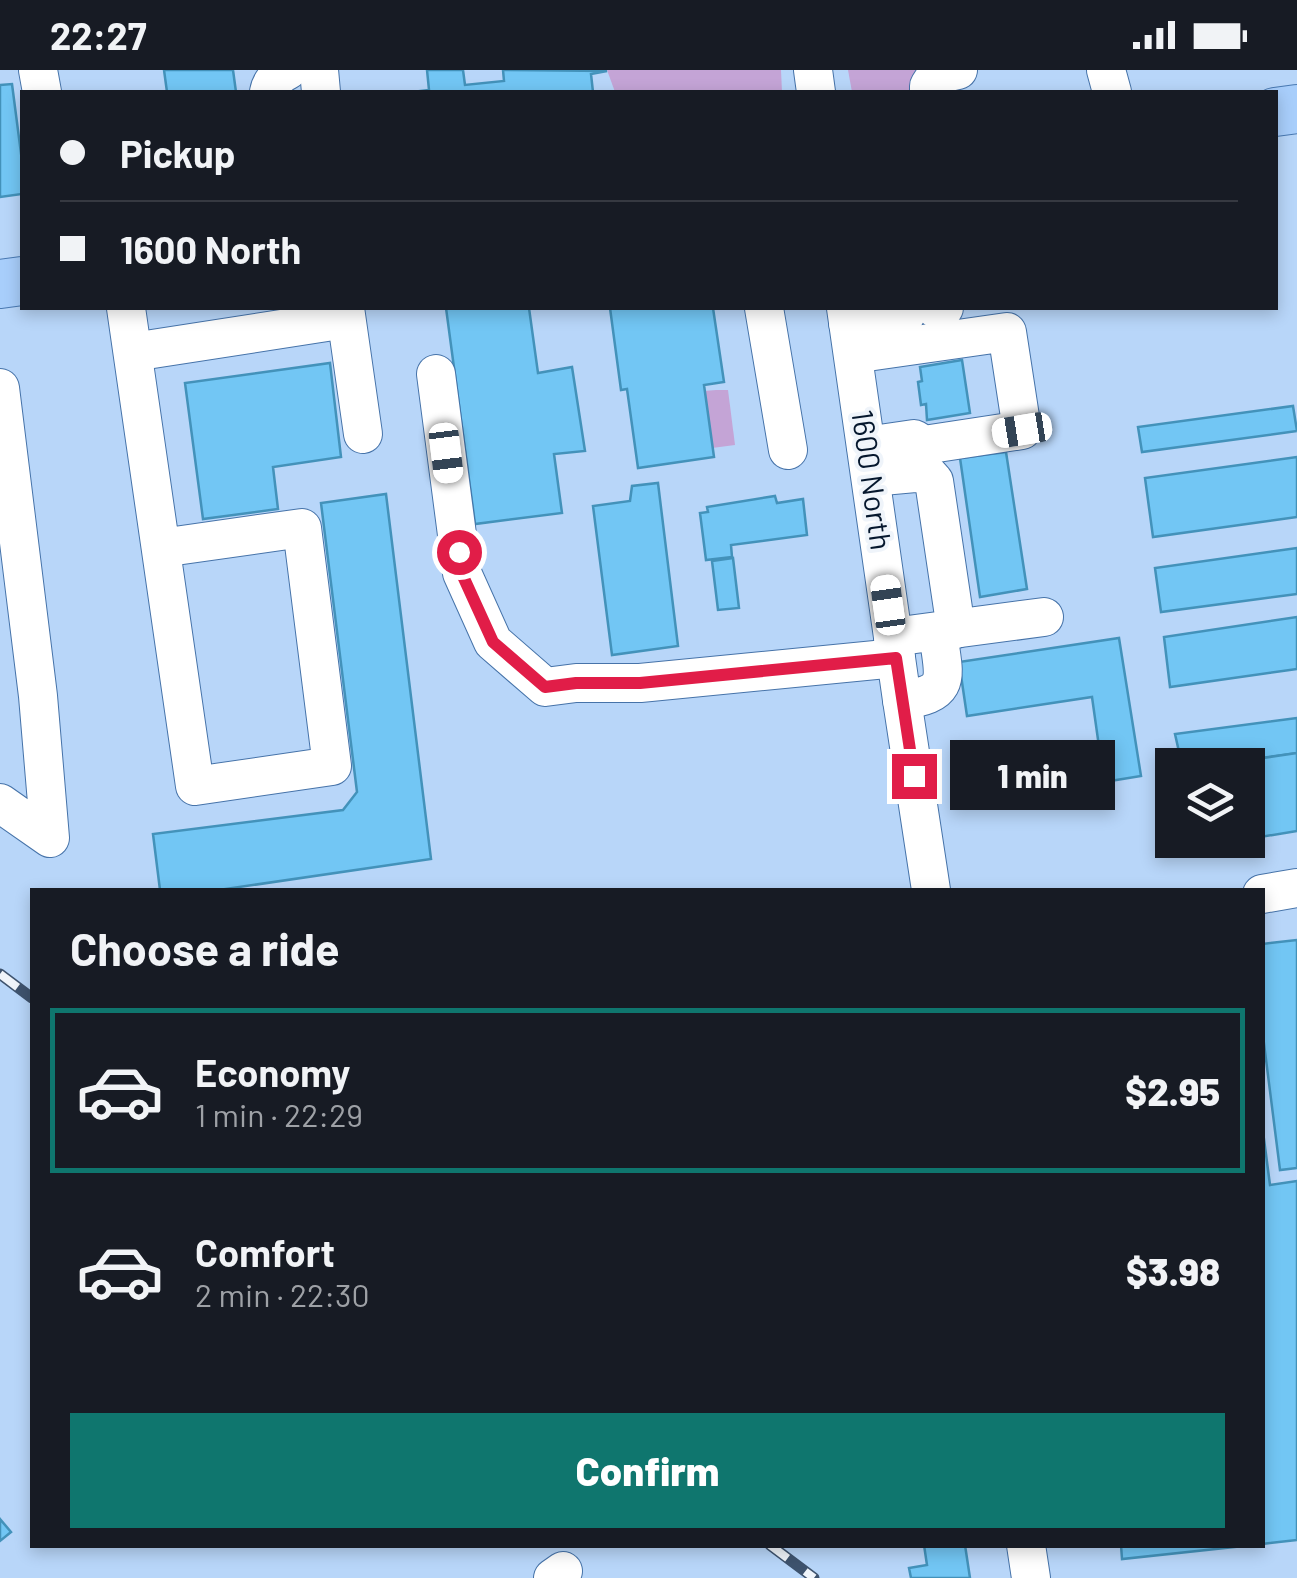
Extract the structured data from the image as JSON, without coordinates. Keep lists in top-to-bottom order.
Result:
{
  "streets": {
    "street": ["1600 North"]
  },
  "page": {
    "status": "22:27",
    "banner": ["Pickup", "1600 North"],
    "bubble": "1 min",
    "heading": "Choose a ride",
    "list": [
      {
        "name": "Economy",
        "note": "1 min · 22:29",
        "value": "$2.95"
      },
      {
        "name": "Comfort",
        "note": "2 min · 22:30",
        "value": "$3.98"
      }
    ],
    "buttons": "Confirm"
  }
}
